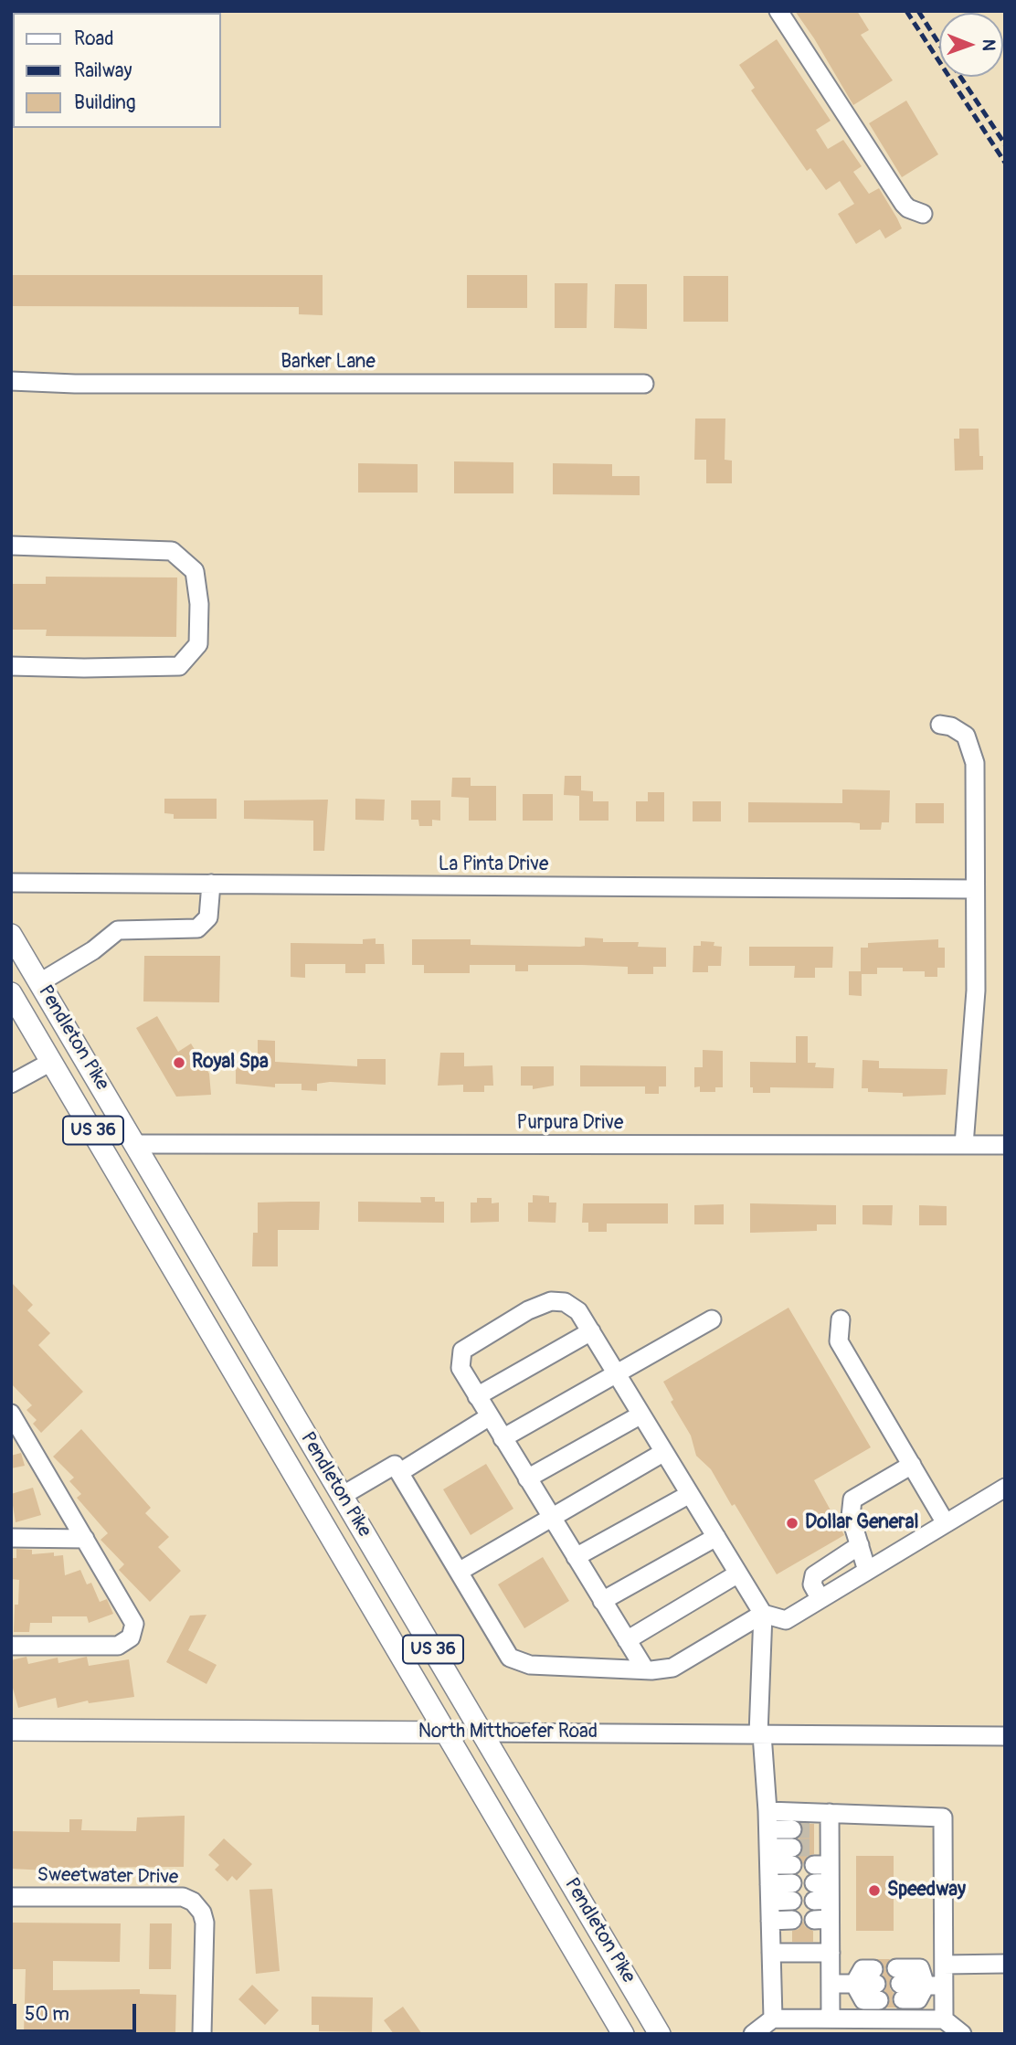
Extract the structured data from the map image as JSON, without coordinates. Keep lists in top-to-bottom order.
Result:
{
  "streets": {
    "main road": ["Pendleton Pike", "US 36", "North Mitthoefer Road"],
    "street": [
      "Barker Lane",
      "La Pinta Drive",
      "Purpura Drive",
      "Sweetwater Drive"
    ]
  },
  "crossings": [
    ["Pendleton Pike", "Purpura Drive"],
    ["Pendleton Pike", "North Mitthoefer Road"]
  ],
  "places": ["Royal Spa", "Dollar General", "Speedway"],
  "legend": ["Road", "Railway", "Building"],
  "scale_bar": "50 m",
  "north": "right"
}
